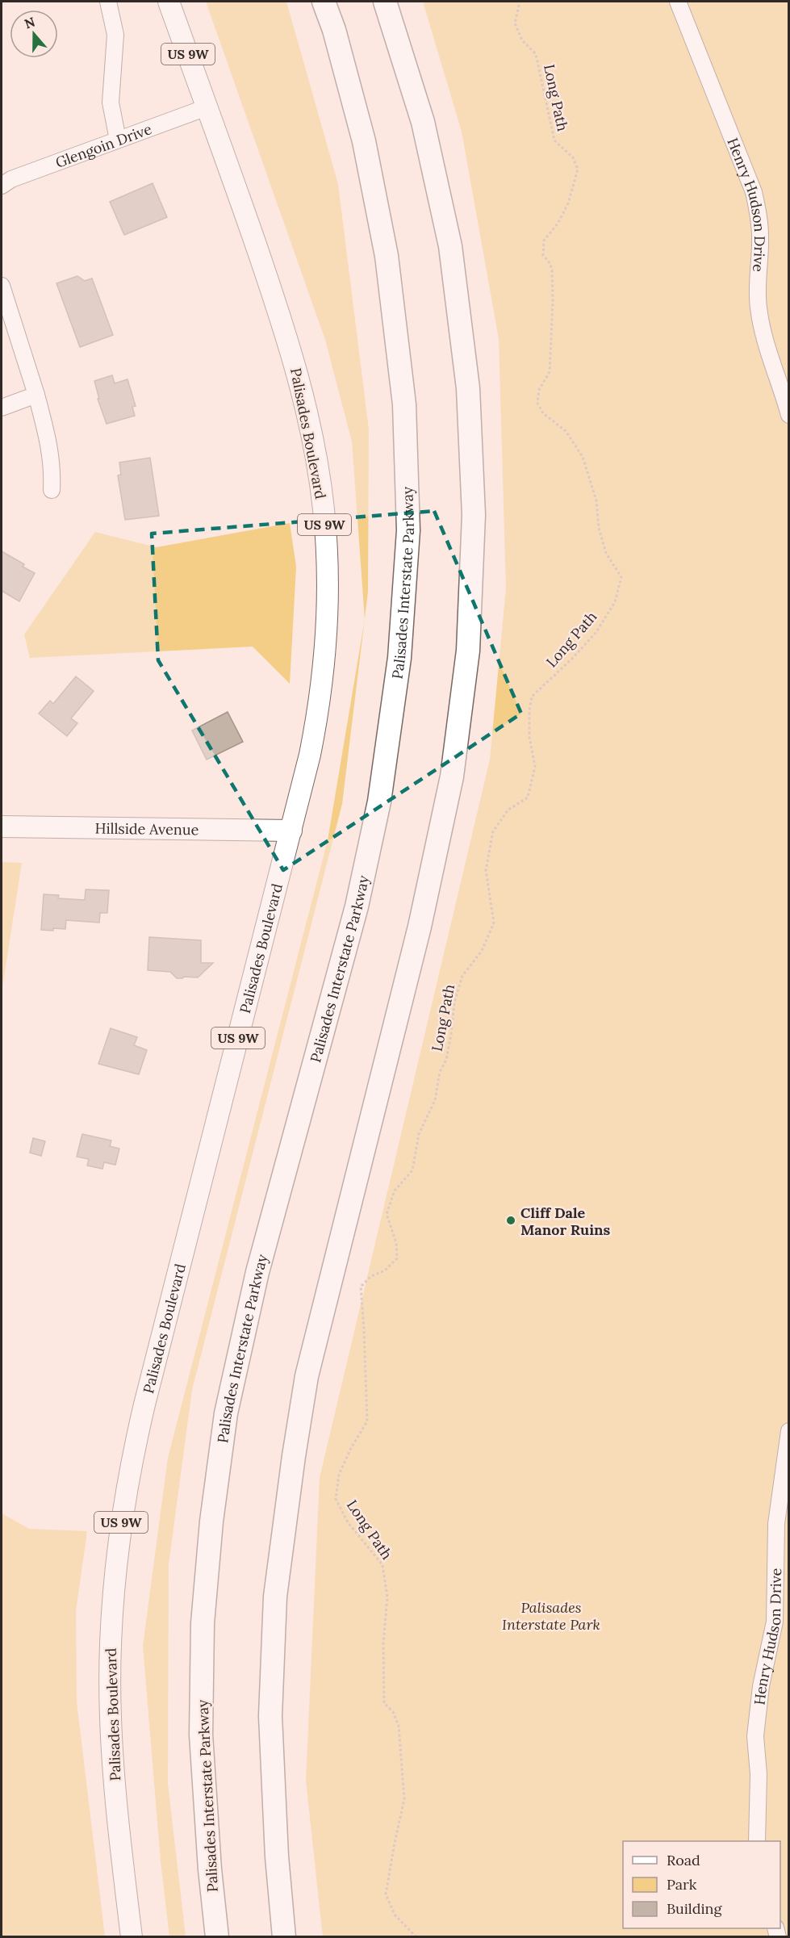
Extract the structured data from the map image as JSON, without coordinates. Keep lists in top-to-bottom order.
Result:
{
  "streets": {
    "highway": ["Palisades Interstate Parkway"],
    "main road": ["US 9W", "Palisades Boulevard", "Hillside Avenue"],
    "street": ["Glengoin Drive", "Henry Hudson Drive"],
    "path": ["Long Path"]
  },
  "crossings": [
    ["Glengoin Drive", "Palisades Boulevard"],
    ["Palisades Boulevard", "Hillside Avenue"]
  ],
  "parks": ["Palisades Interstate Park"],
  "places": ["Cliff Dale Manor Ruins"],
  "legend": ["Road", "Park", "Building"],
  "north": "top"
}
